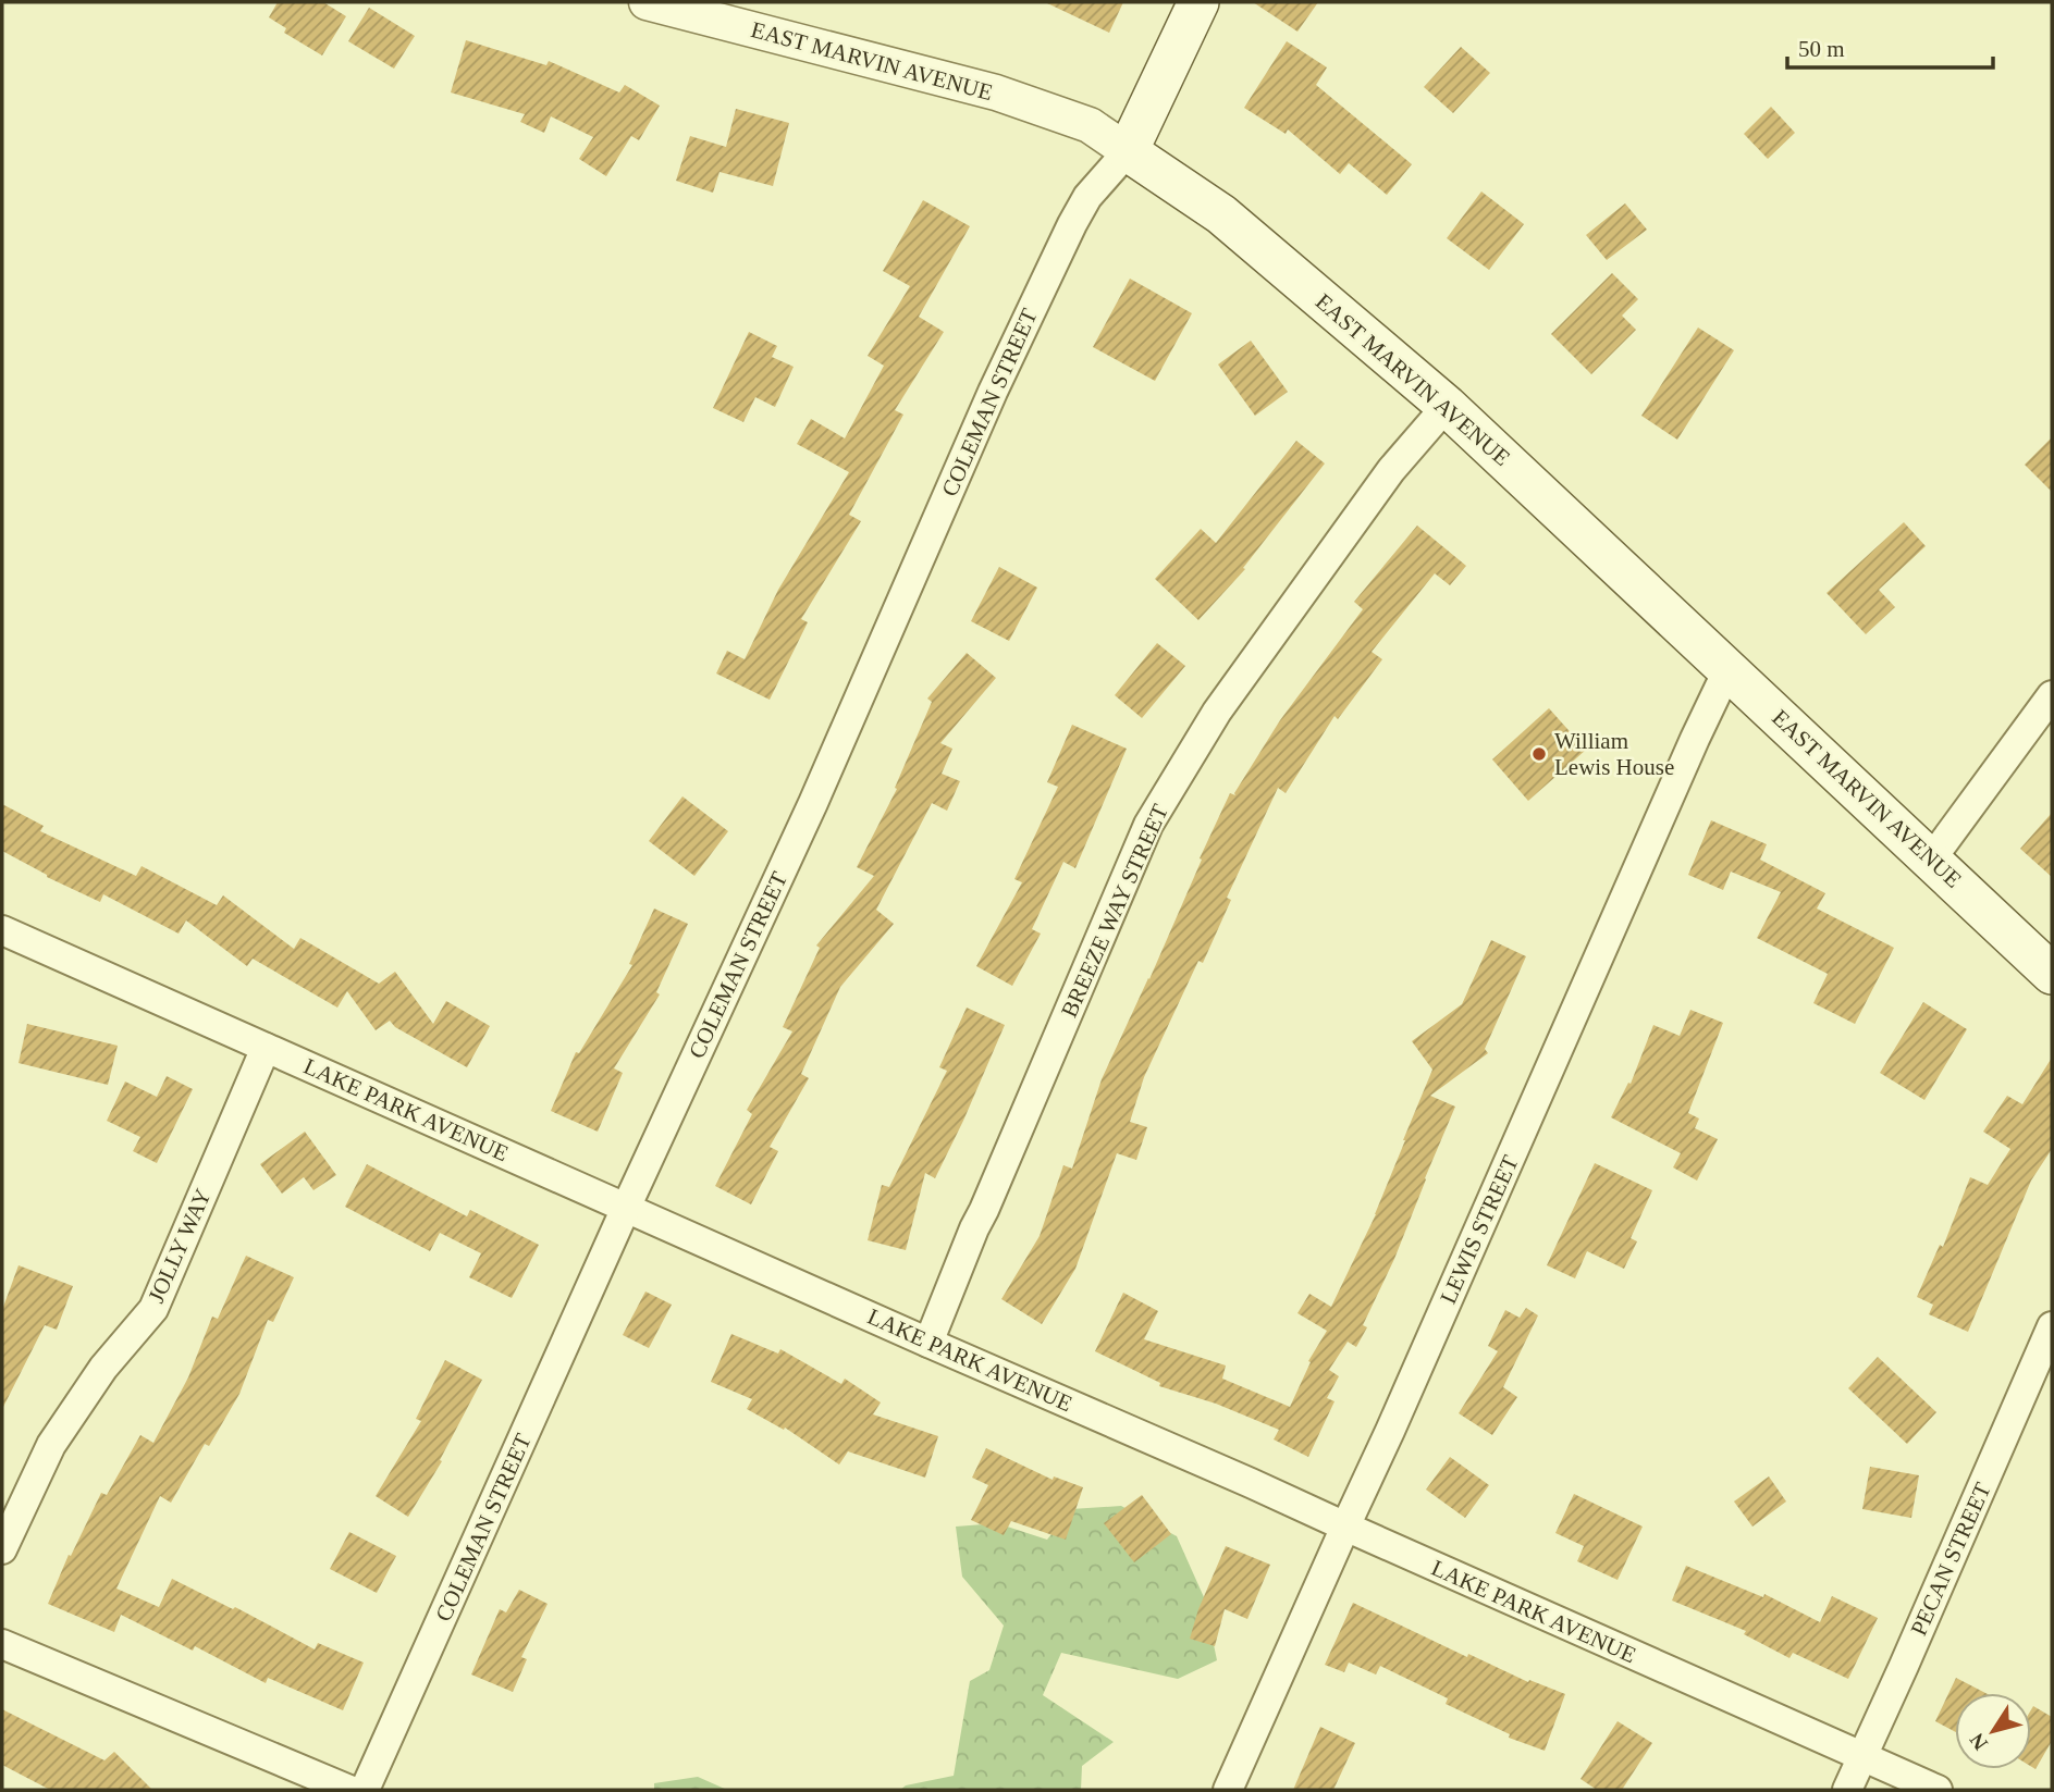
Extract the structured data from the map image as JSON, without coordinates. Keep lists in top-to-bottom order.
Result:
{
  "streets": {
    "main road": ["EAST MARVIN AVENUE"],
    "street": [
      "COLEMAN STREET",
      "BREEZE WAY STREET",
      "LAKE PARK AVENUE",
      "LEWIS STREET",
      "JOLLY WAY",
      "PECAN STREET"
    ]
  },
  "crossings": [
    ["EAST MARVIN AVENUE", "COLEMAN STREET"],
    ["EAST MARVIN AVENUE", "BREEZE WAY STREET"],
    ["EAST MARVIN AVENUE", "LEWIS STREET"],
    ["COLEMAN STREET", "LAKE PARK AVENUE"],
    ["BREEZE WAY STREET", "LAKE PARK AVENUE"],
    ["LAKE PARK AVENUE", "LEWIS STREET"],
    ["LAKE PARK AVENUE", "JOLLY WAY"],
    ["LAKE PARK AVENUE", "PECAN STREET"]
  ],
  "places": ["William Lewis House"],
  "scale_bar": "50 m",
  "north": "bottom left"
}
